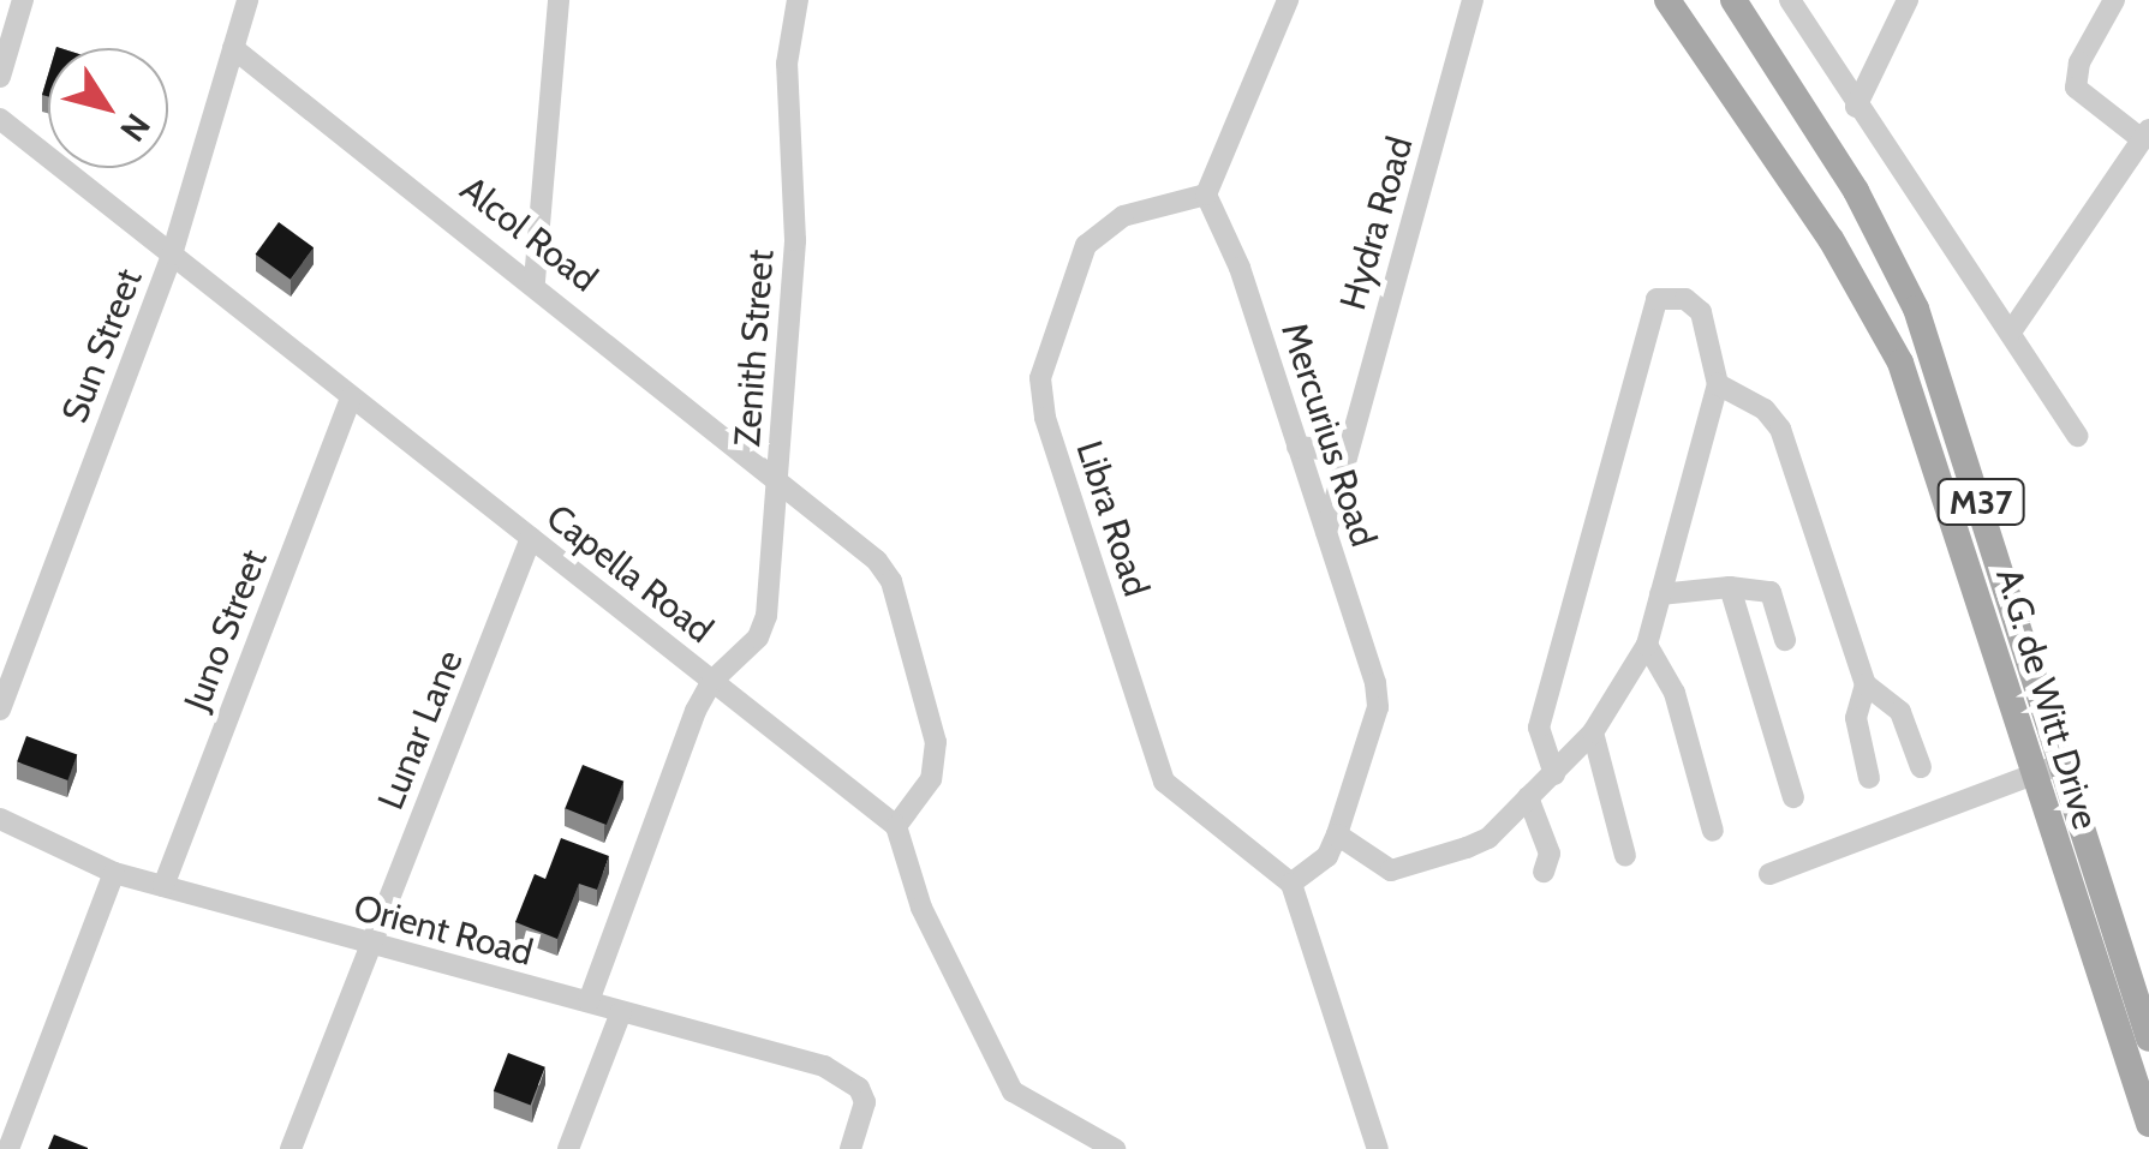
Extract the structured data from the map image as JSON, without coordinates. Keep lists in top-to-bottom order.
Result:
{
  "streets": {
    "main road": ["M37", "A.G. de Witt Drive"],
    "street": [
      "Hydra Road",
      "Alcol Road",
      "Sun Street",
      "Zenith Street",
      "Mercurius Road",
      "Libra Road",
      "Capella Road",
      "Juno Street",
      "Lunar Lane",
      "Orient Road"
    ]
  },
  "crossings": [
    ["Hydra Road", "Mercurius Road"],
    ["Alcol Road", "Sun Street"],
    ["Alcol Road", "Zenith Street"],
    ["Alcol Road", "Capella Road"],
    ["Sun Street", "Capella Road"],
    ["Zenith Street", "Capella Road"],
    ["Mercurius Road", "Libra Road"],
    ["Capella Road", "Juno Street"],
    ["Capella Road", "Lunar Lane"],
    ["Juno Street", "Orient Road"],
    ["Lunar Lane", "Orient Road"]
  ],
  "north": "bottom right"
}
